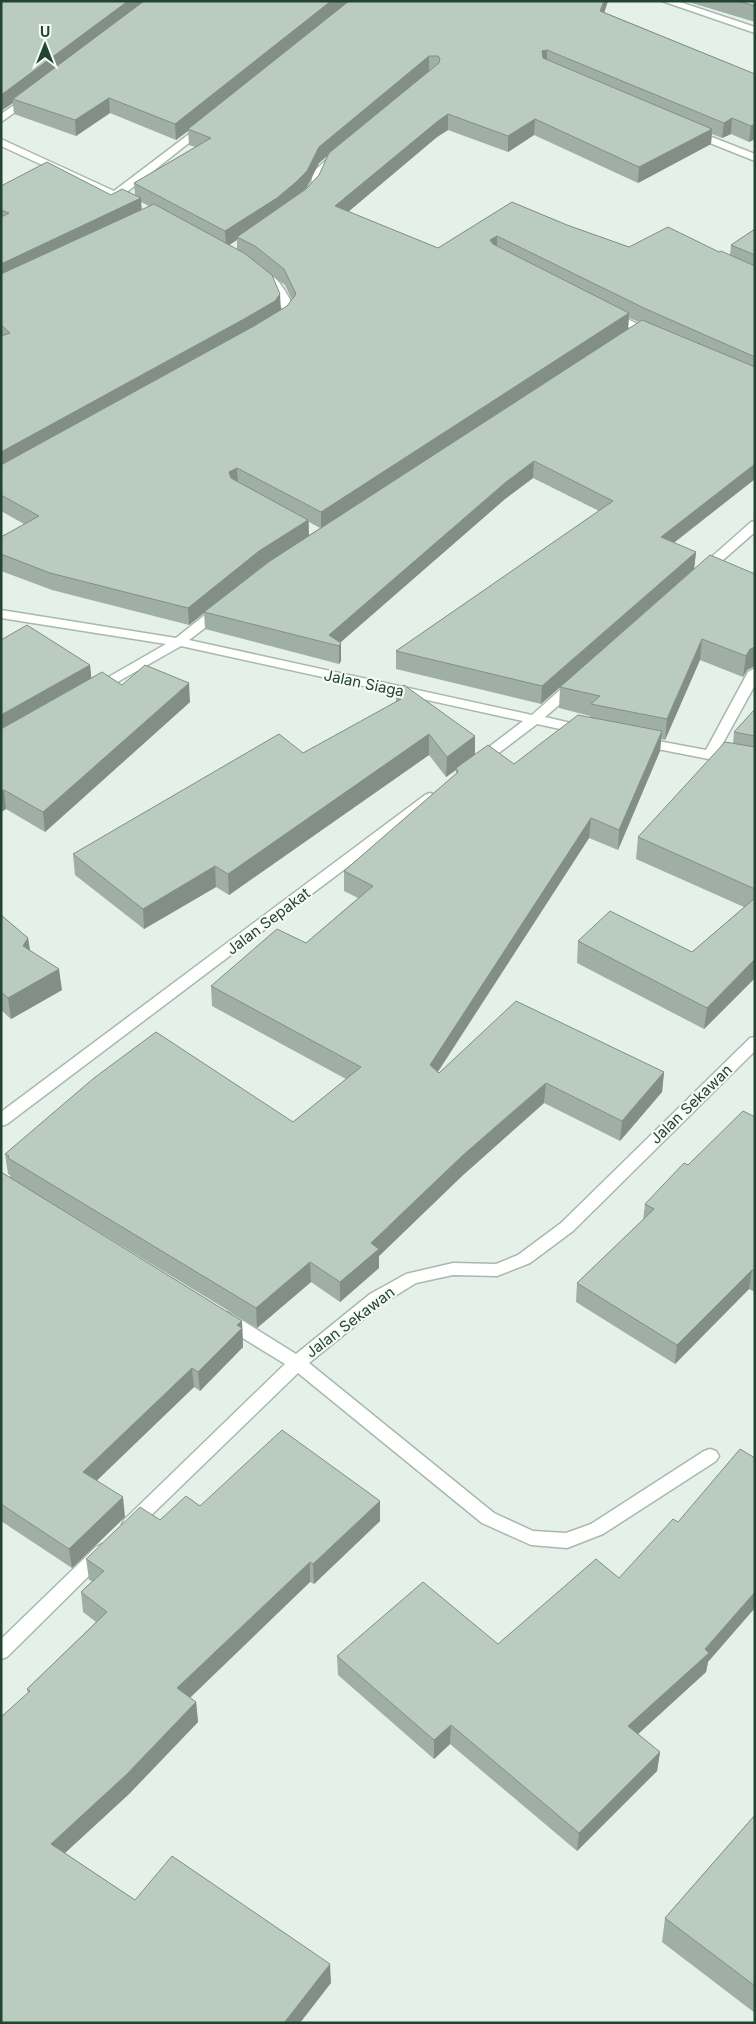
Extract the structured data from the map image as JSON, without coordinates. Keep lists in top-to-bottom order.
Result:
{
  "streets": {
    "street": ["Jalan Siaga", "Jalan Sepakat", "Jalan Sekawan"]
  },
  "north": "top"
}
